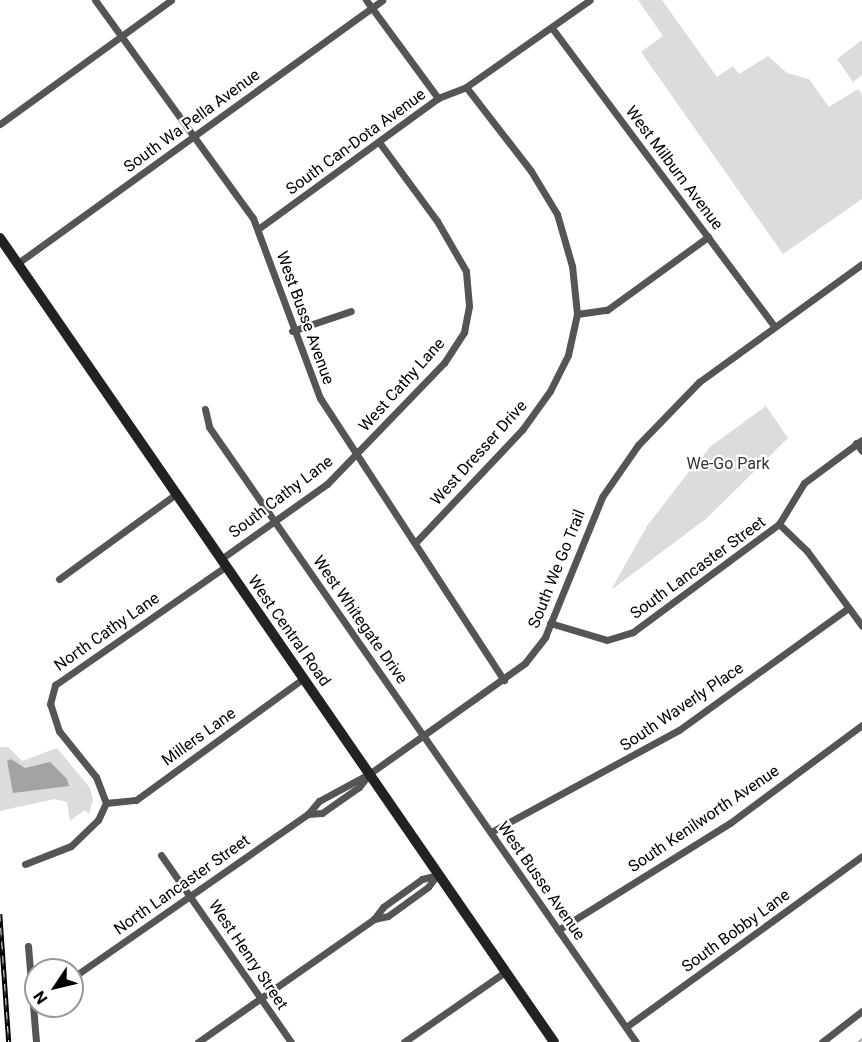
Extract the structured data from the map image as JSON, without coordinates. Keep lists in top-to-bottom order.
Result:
{
  "streets": {
    "main road": ["West Central Road"],
    "street": [
      "South Wa Pella Avenue",
      "South Can-Dota Avenue",
      "West Milburn Avenue",
      "West Busse Avenue",
      "West Cathy Lane",
      "West Dresser Drive",
      "South Cathy Lane",
      "South Lancaster Street",
      "South We Go Trail",
      "West Whitegate Drive",
      "North Cathy Lane",
      "South Waverly Place",
      "Millers Lane",
      "South Kenilworth Avenue",
      "North Lancaster Street",
      "South Bobby Lane",
      "West Henry Street"
    ]
  },
  "crossings": [
    ["South Wa Pella Avenue", "West Busse Avenue"],
    ["South Wa Pella Avenue", "West Central Road"],
    ["South Can-Dota Avenue", "West Milburn Avenue"],
    ["South Can-Dota Avenue", "West Busse Avenue"],
    ["South Can-Dota Avenue", "West Cathy Lane"],
    ["South Can-Dota Avenue", "West Dresser Drive"],
    ["West Milburn Avenue", "South We Go Trail"],
    ["West Busse Avenue", "West Cathy Lane"],
    ["West Busse Avenue", "West Dresser Drive"],
    ["West Busse Avenue", "South Cathy Lane"],
    ["West Busse Avenue", "South We Go Trail"],
    ["West Busse Avenue", "West Whitegate Drive"],
    ["West Busse Avenue", "South Waverly Place"],
    ["West Busse Avenue", "South Kenilworth Avenue"],
    ["West Busse Avenue", "South Bobby Lane"],
    ["West Cathy Lane", "South Cathy Lane"],
    ["South Cathy Lane", "West Whitegate Drive"],
    ["South Cathy Lane", "West Central Road"],
    ["South Cathy Lane", "North Cathy Lane"],
    ["South Lancaster Street", "South We Go Trail"],
    ["South We Go Trail", "West Whitegate Drive"],
    ["South We Go Trail", "West Central Road"],
    ["South We Go Trail", "North Lancaster Street"],
    ["West Central Road", "North Cathy Lane"],
    ["West Central Road", "Millers Lane"],
    ["West Central Road", "North Lancaster Street"],
    ["North Cathy Lane", "Millers Lane"],
    ["North Lancaster Street", "West Henry Street"]
  ],
  "parks": ["We-Go Park"],
  "north": "bottom left"
}
